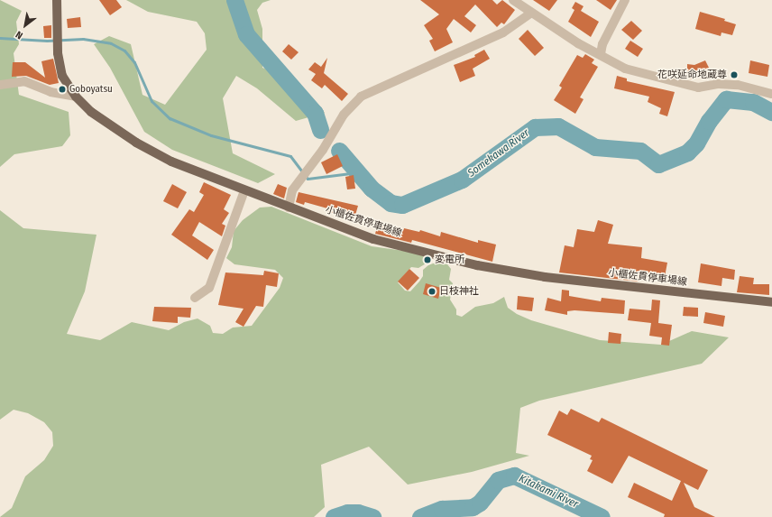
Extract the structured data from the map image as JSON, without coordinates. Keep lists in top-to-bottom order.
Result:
{
  "streets": {
    "main road": ["小櫃佐貫停車場線"]
  },
  "water": ["Somekawa River", "Kitakami River"],
  "places": [
    "花咲延命地蔵尊",
    "Goboyatsu",
    "変電所",
    "日枝神社"
  ],
  "north": "bottom left"
}
